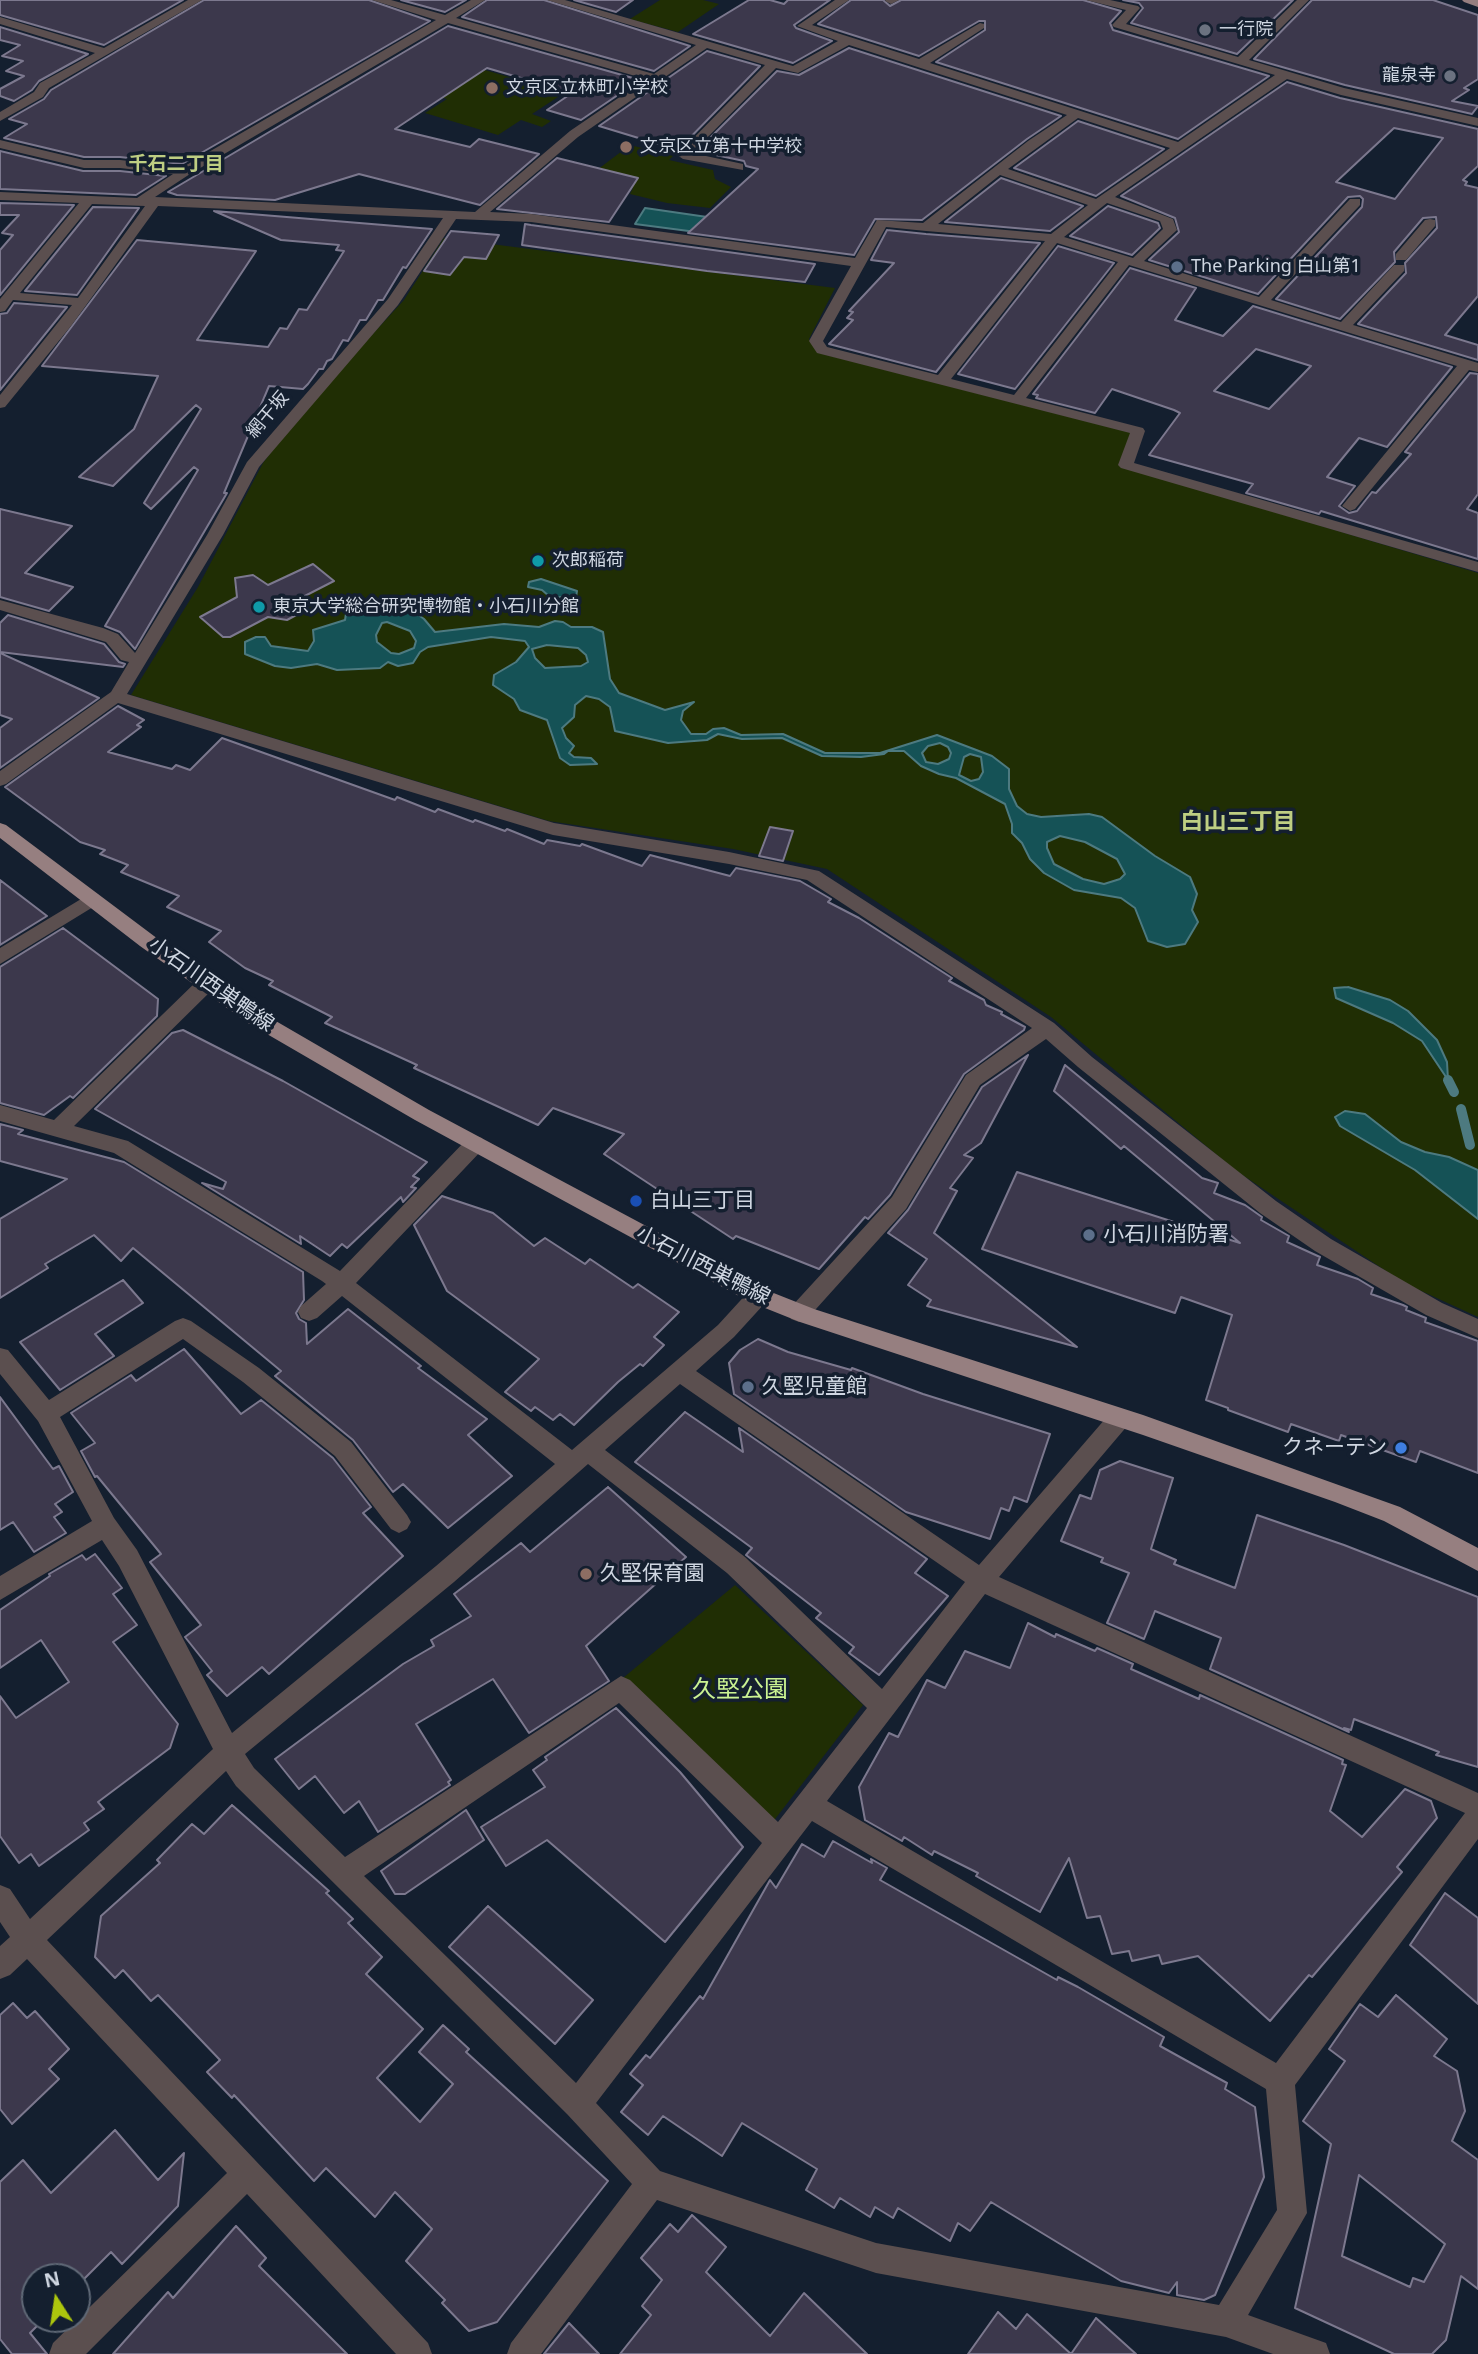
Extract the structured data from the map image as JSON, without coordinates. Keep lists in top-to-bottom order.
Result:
{
  "streets": {
    "main road": ["小石川西巣鴨線"],
    "street": ["網干坂"]
  },
  "districts": ["千石二丁目", "白山三丁目"],
  "parks": ["久堅公園"],
  "places": [
    "一行院",
    "龍泉寺",
    "文京区立林町小学校",
    "文京区立第十中学校",
    "The Parking 白山第1",
    "次郎稲荷",
    "東京大学総合研究博物館・小石川分館",
    "白山三丁目",
    "小石川消防署",
    "久堅児童館",
    "クネーテン",
    "久堅保育園"
  ],
  "north": "top"
}
